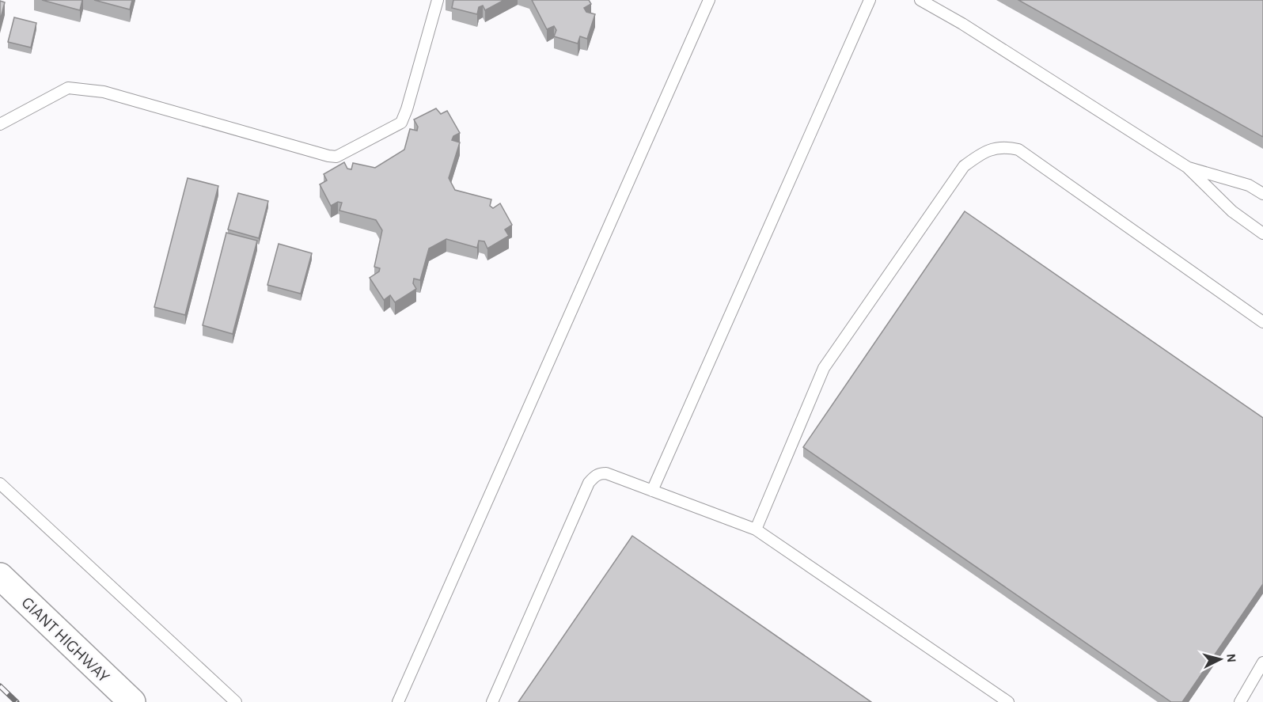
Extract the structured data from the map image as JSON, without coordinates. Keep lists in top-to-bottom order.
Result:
{
  "streets": {
    "street": ["GIANT HIGHWAY"]
  },
  "north": "right"
}
